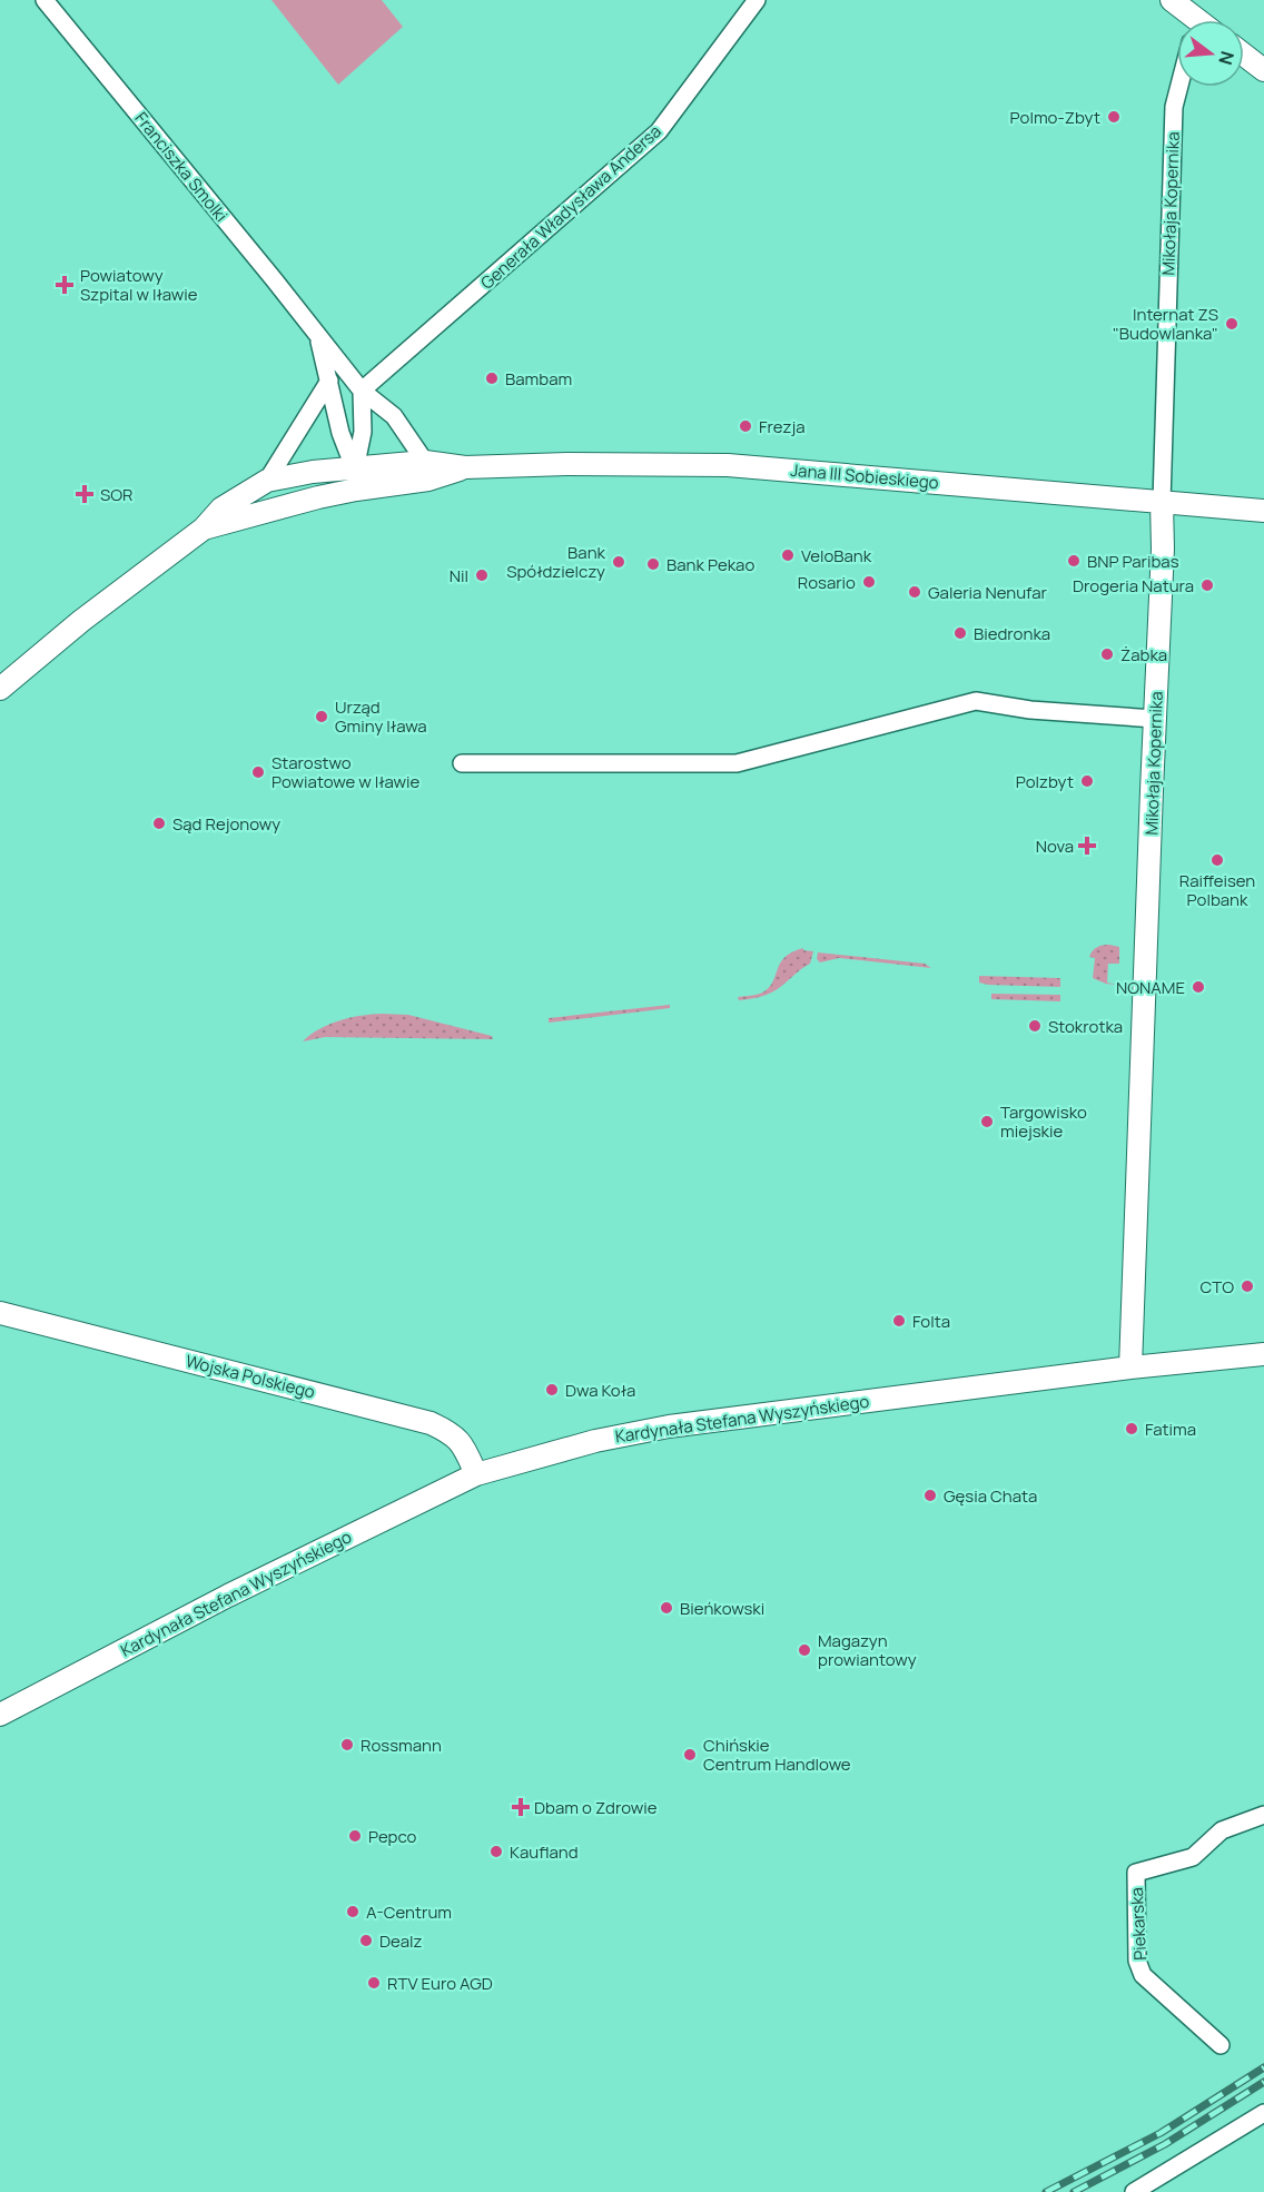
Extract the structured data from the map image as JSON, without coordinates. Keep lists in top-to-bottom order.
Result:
{
  "streets": {
    "street": [
      "Franciszka Smolki",
      "Mikołaja Kopernika",
      "Generała Władysława Andersa",
      "Jana III Sobieskiego",
      "Wojska Polskiego",
      "Kardynała Stefana Wyszyńskiego",
      "Piekarska"
    ]
  },
  "crossings": [
    ["Franciszka Smolki", "Generała Władysława Andersa"],
    ["Franciszka Smolki", "Jana III Sobieskiego"],
    ["Mikołaja Kopernika", "Jana III Sobieskiego"],
    ["Mikołaja Kopernika", "Kardynała Stefana Wyszyńskiego"],
    ["Wojska Polskiego", "Kardynała Stefana Wyszyńskiego"]
  ],
  "places": {
    "other": [
      "Polmo-Zbyt",
      "Internat ZS \"Budowlanka\"",
      "Bambam",
      "Frezja",
      "VeloBank",
      "BNP Paribas",
      "Bank Spółdzielczy",
      "Bank Pekao",
      "Nil",
      "Rosario",
      "Drogeria Natura",
      "Galeria Nenufar",
      "Biedronka",
      "Żabka",
      "Urząd Gminy Iława",
      "Starostwo Powiatowe w Iławie",
      "Polzbyt",
      "Sąd Rejonowy",
      "Raiffeisen Polbank",
      "NONAME",
      "Stokrotka",
      "Targowisko miejskie",
      "CTO",
      "Folta",
      "Dwa Koła",
      "Fatima",
      "Gęsia Chata",
      "Bieńkowski",
      "Magazyn prowiantowy",
      "Rossmann",
      "Chińskie Centrum Handlowe",
      "Pepco",
      "Kaufland",
      "A-Centrum",
      "Dealz",
      "RTV Euro AGD"
    ],
    "health": [
      "Powiatowy Szpital w Iławie",
      "SOR",
      "Nova",
      "Dbam o Zdrowie"
    ]
  },
  "north": "right"
}
